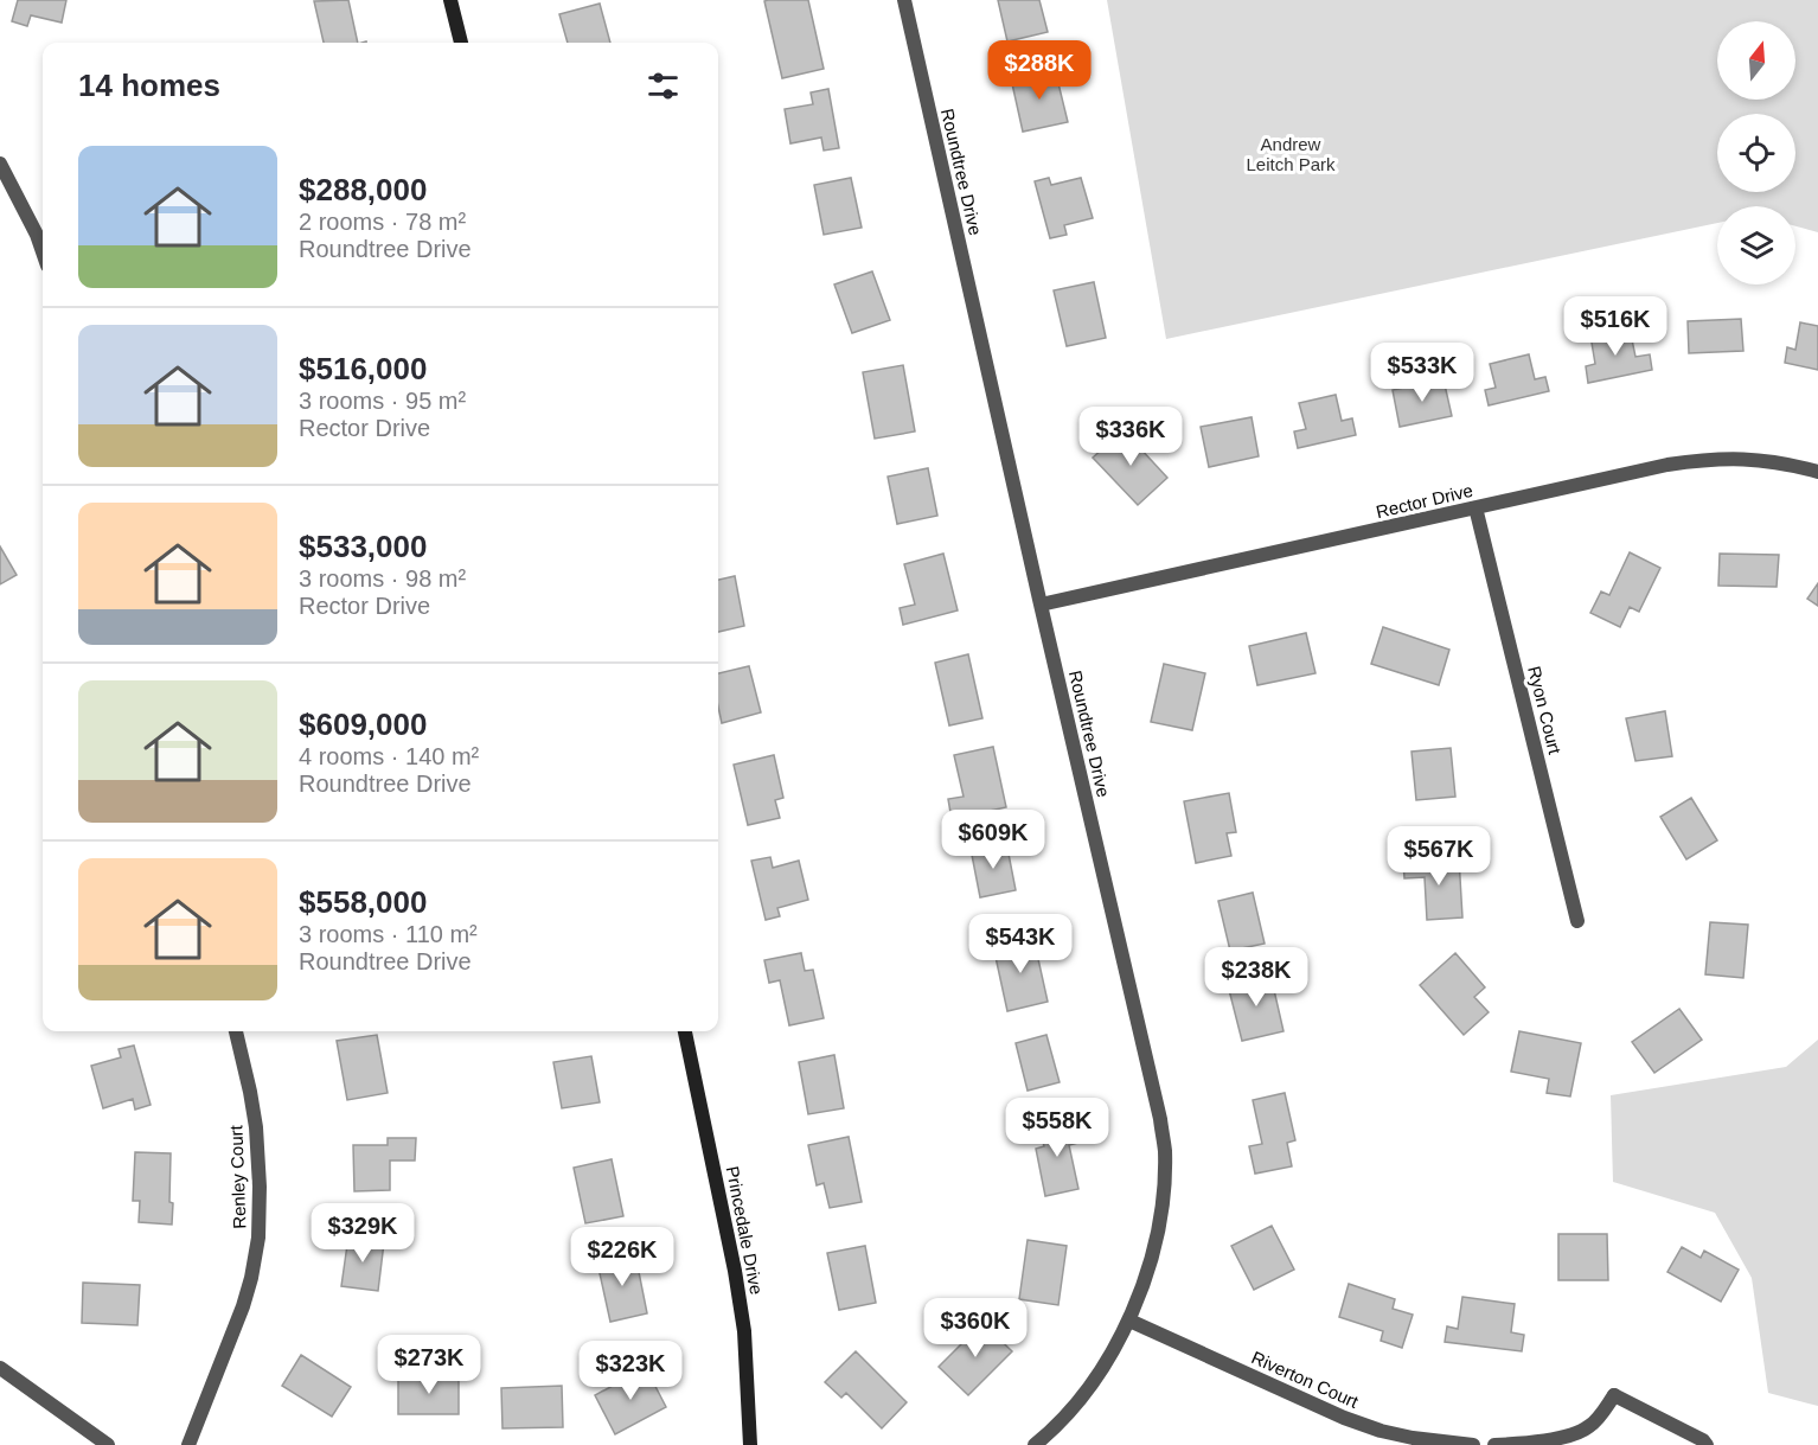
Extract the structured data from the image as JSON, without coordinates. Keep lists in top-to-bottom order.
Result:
{
  "streets": {
    "street": [
      "Roundtree Drive",
      "Rector Drive",
      "Ryon Court",
      "Renley Court",
      "Princedale Drive",
      "Riverton Court"
    ]
  },
  "crossings": [
    ["Roundtree Drive", "Rector Drive"],
    ["Roundtree Drive", "Riverton Court"],
    ["Rector Drive", "Ryon Court"]
  ],
  "parks": ["Andrew Leitch Park"],
  "north": "top",
  "page": {
    "price": [
      "$288K",
      "$516K",
      "$533K",
      "$336K",
      "$609K",
      "$567K",
      "$543K",
      "$238K",
      "$558K",
      "$329K",
      "$226K",
      "$360K",
      "$273K",
      "$323K"
    ],
    "heading": "14 homes",
    "list": [
      {
        "name": "$288,000",
        "note": "2 rooms · 78 m² · Roundtree Drive"
      },
      {
        "name": "$516,000",
        "note": "3 rooms · 95 m² · Rector Drive"
      },
      {
        "name": "$533,000",
        "note": "3 rooms · 98 m² · Rector Drive"
      },
      {
        "name": "$609,000",
        "note": "4 rooms · 140 m² · Roundtree Drive"
      },
      {
        "name": "$558,000",
        "note": "3 rooms · 110 m² · Roundtree Drive"
      }
    ]
  }
}
